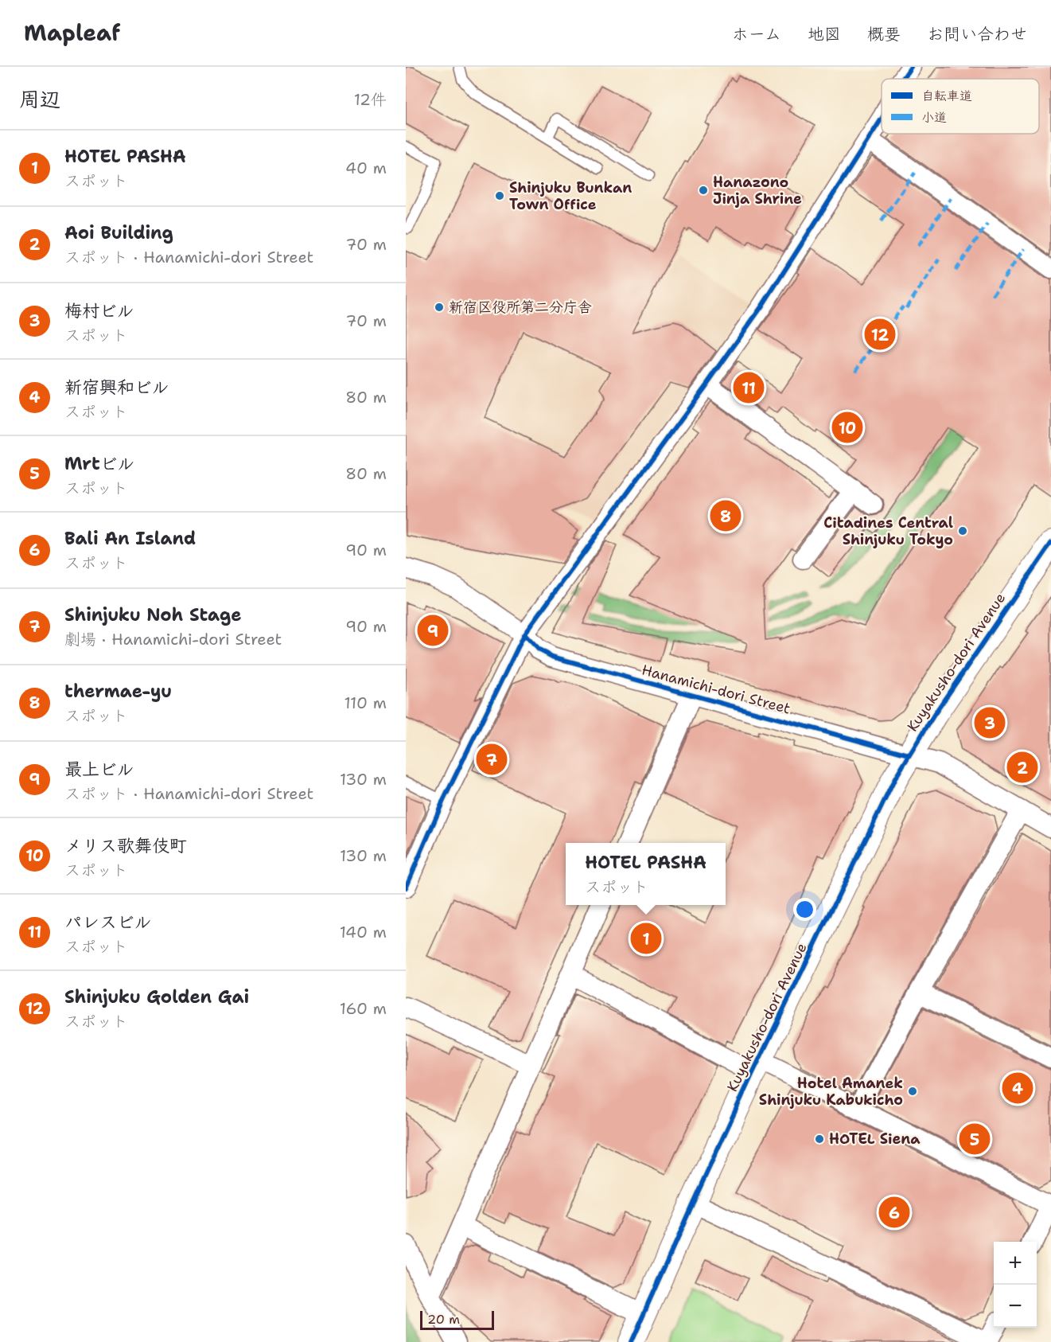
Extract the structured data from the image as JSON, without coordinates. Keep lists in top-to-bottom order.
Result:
{
  "streets": {
    "street": ["Kuyakusho-dori Avenue", "Hanamichi-dori Street"]
  },
  "crossings": [
    ["Kuyakusho-dori Avenue", "Hanamichi-dori Street"]
  ],
  "places": [
    "Hanazono Jinja Shrine",
    "Shinjuku Bunkan Town Office",
    "新宿区役所第二分庁舎",
    "Citadines Central Shinjuku Tokyo",
    "Hotel Amanek Shinjuku Kabukicho",
    "HOTEL Siena"
  ],
  "legend": ["自転車道", "小道"],
  "scale_bar": "20 m",
  "page": {
    "header": "Mapleaf",
    "nav": [
      "ホーム",
      "地図",
      "概要",
      "お問い合わせ"
    ],
    "heading": ["周辺", "12件"],
    "list": [
      {
        "mark": "1",
        "name": "HOTEL PASHA",
        "note": "スポット",
        "value": "40 m"
      },
      {
        "mark": "2",
        "name": "Aoi Building",
        "note": "スポット · Hanamichi-dori Street",
        "value": "70 m"
      },
      {
        "mark": "3",
        "name": "梅村ビル",
        "note": "スポット",
        "value": "70 m"
      },
      {
        "mark": "4",
        "name": "新宿興和ビル",
        "note": "スポット",
        "value": "80 m"
      },
      {
        "mark": "5",
        "name": "Mrtビル",
        "note": "スポット",
        "value": "80 m"
      },
      {
        "mark": "6",
        "name": "Bali An Island",
        "note": "スポット",
        "value": "90 m"
      },
      {
        "mark": "7",
        "name": "Shinjuku Noh Stage",
        "note": "劇場 · Hanamichi-dori Street",
        "value": "90 m"
      },
      {
        "mark": "8",
        "name": "thermae-yu",
        "note": "スポット",
        "value": "110 m"
      },
      {
        "mark": "9",
        "name": "最上ビル",
        "note": "スポット · Hanamichi-dori Street",
        "value": "130 m"
      },
      {
        "mark": "10",
        "name": "メリス歌舞伎町",
        "note": "スポット",
        "value": "130 m"
      },
      {
        "mark": "11",
        "name": "パレスビル",
        "note": "スポット",
        "value": "140 m"
      },
      {
        "mark": "12",
        "name": "Shinjuku Golden Gai",
        "note": "スポット",
        "value": "160 m"
      }
    ],
    "pins": [
      "12",
      "11",
      "10",
      "8",
      "9",
      "3",
      "7",
      "2",
      "1",
      "4",
      "5",
      "6"
    ],
    "popup": ["HOTEL PASHA", "スポット"],
    "map_buttons": ["+", "−"],
    "scale": "20 m"
  }
}
